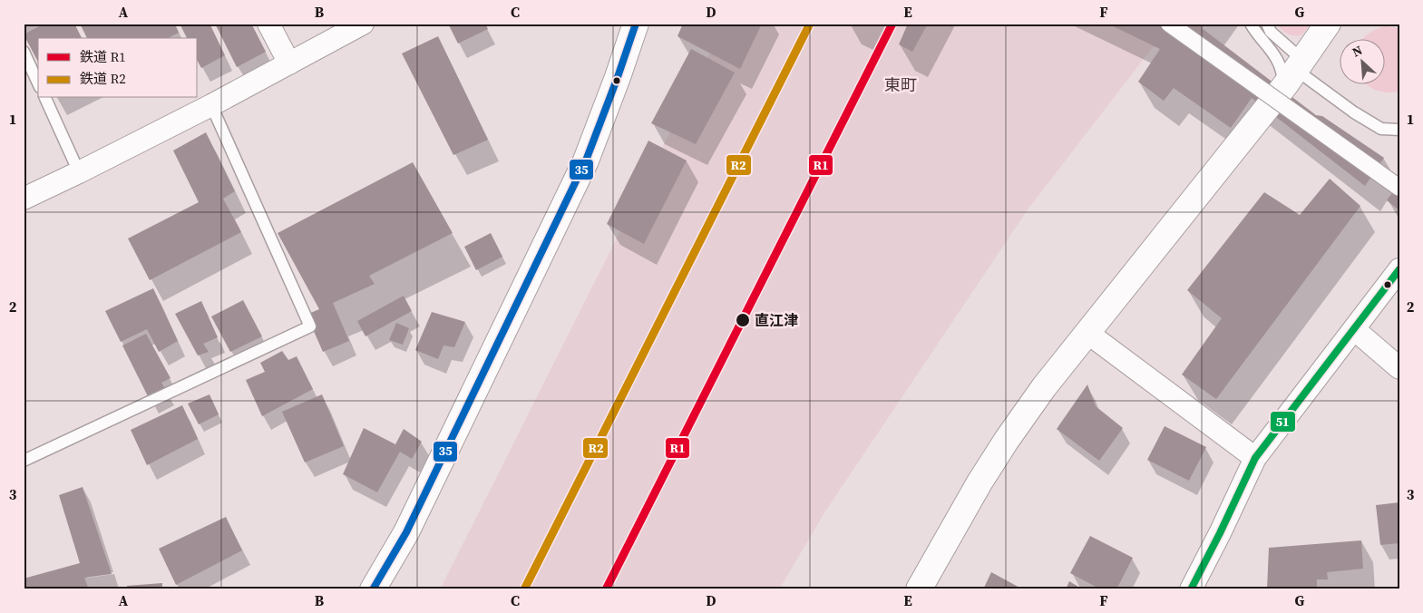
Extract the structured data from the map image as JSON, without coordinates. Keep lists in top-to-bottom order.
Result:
{
  "districts": ["東町"],
  "places": ["直江津"],
  "lines": [
    "rail line R1",
    "rail line R2",
    "transit line 35",
    "transit line 51"
  ],
  "legend": ["鉄道 R1", "鉄道 R2"],
  "north": "top left",
  "grid": {
    "columns": [
      "A",
      "B",
      "C",
      "D",
      "E",
      "F",
      "G"
    ],
    "rows": ["1", "2", "3"]
  }
}
